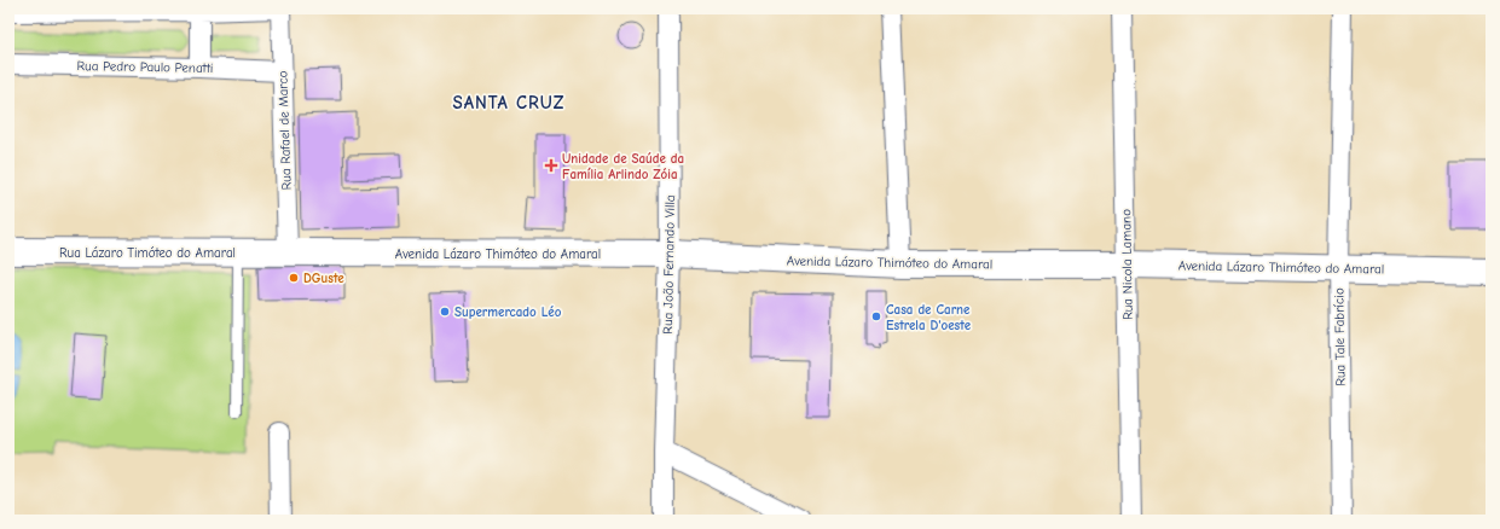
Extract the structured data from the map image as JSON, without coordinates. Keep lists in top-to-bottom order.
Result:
{
  "streets": {
    "main road": ["Rua Lázaro Timóteo do Amaral", "Avenida Lázaro Thimóteo do Amaral"],
    "street": [
      "Rua Pedro Paulo Penatti",
      "Rua Rafael de Marco",
      "Rua João Fernando Villa",
      "Rua Nicola Lamano",
      "Rua Tale Fabrício"
    ]
  },
  "crossings": [
    ["Rua Pedro Paulo Penatti", "Rua Rafael de Marco"],
    ["Rua Rafael de Marco", "Rua Lázaro Timóteo do Amaral"],
    ["Rua Rafael de Marco", "Avenida Lázaro Thimóteo do Amaral"],
    ["Rua Lázaro Timóteo do Amaral", "Avenida Lázaro Thimóteo do Amaral"],
    ["Avenida Lázaro Thimóteo do Amaral", "Rua João Fernando Villa"],
    ["Avenida Lázaro Thimóteo do Amaral", "Rua Nicola Lamano"],
    ["Avenida Lázaro Thimóteo do Amaral", "Rua Tale Fabrício"]
  ],
  "districts": ["SANTA CRUZ"],
  "places": {
    "health": ["Unidade de Saúde da Família Arlindo Zóia"],
    "other": ["DGuste", "Supermercado Léo", "Casa de Carne Estrela D'oeste"]
  }
}
